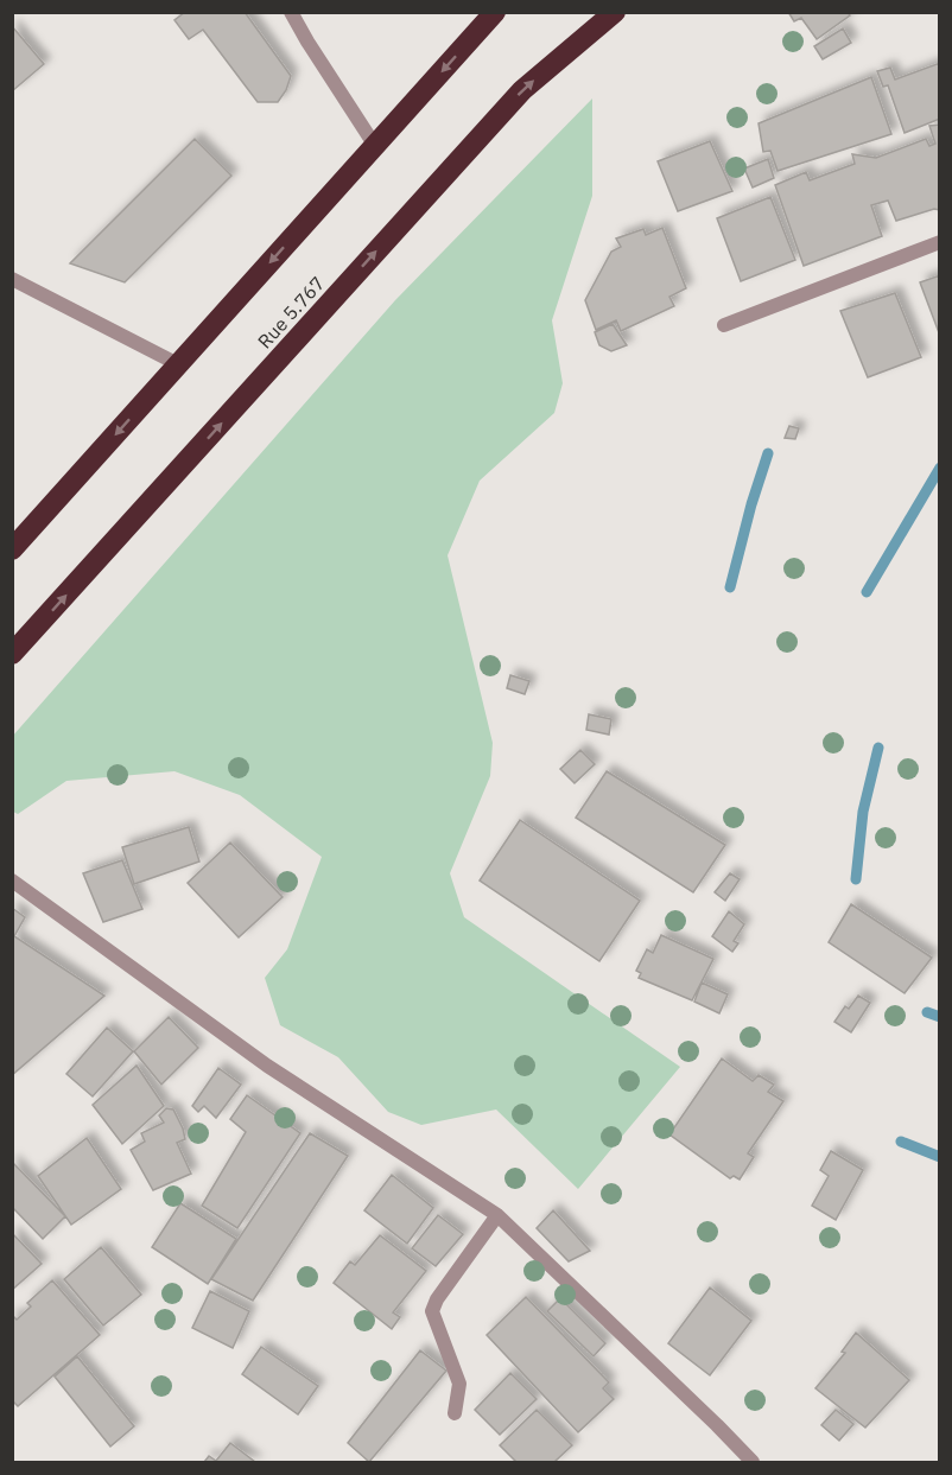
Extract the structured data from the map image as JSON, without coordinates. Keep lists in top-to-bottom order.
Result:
{
  "streets": {
    "highway": ["Rue 5.767"]
  }
}
